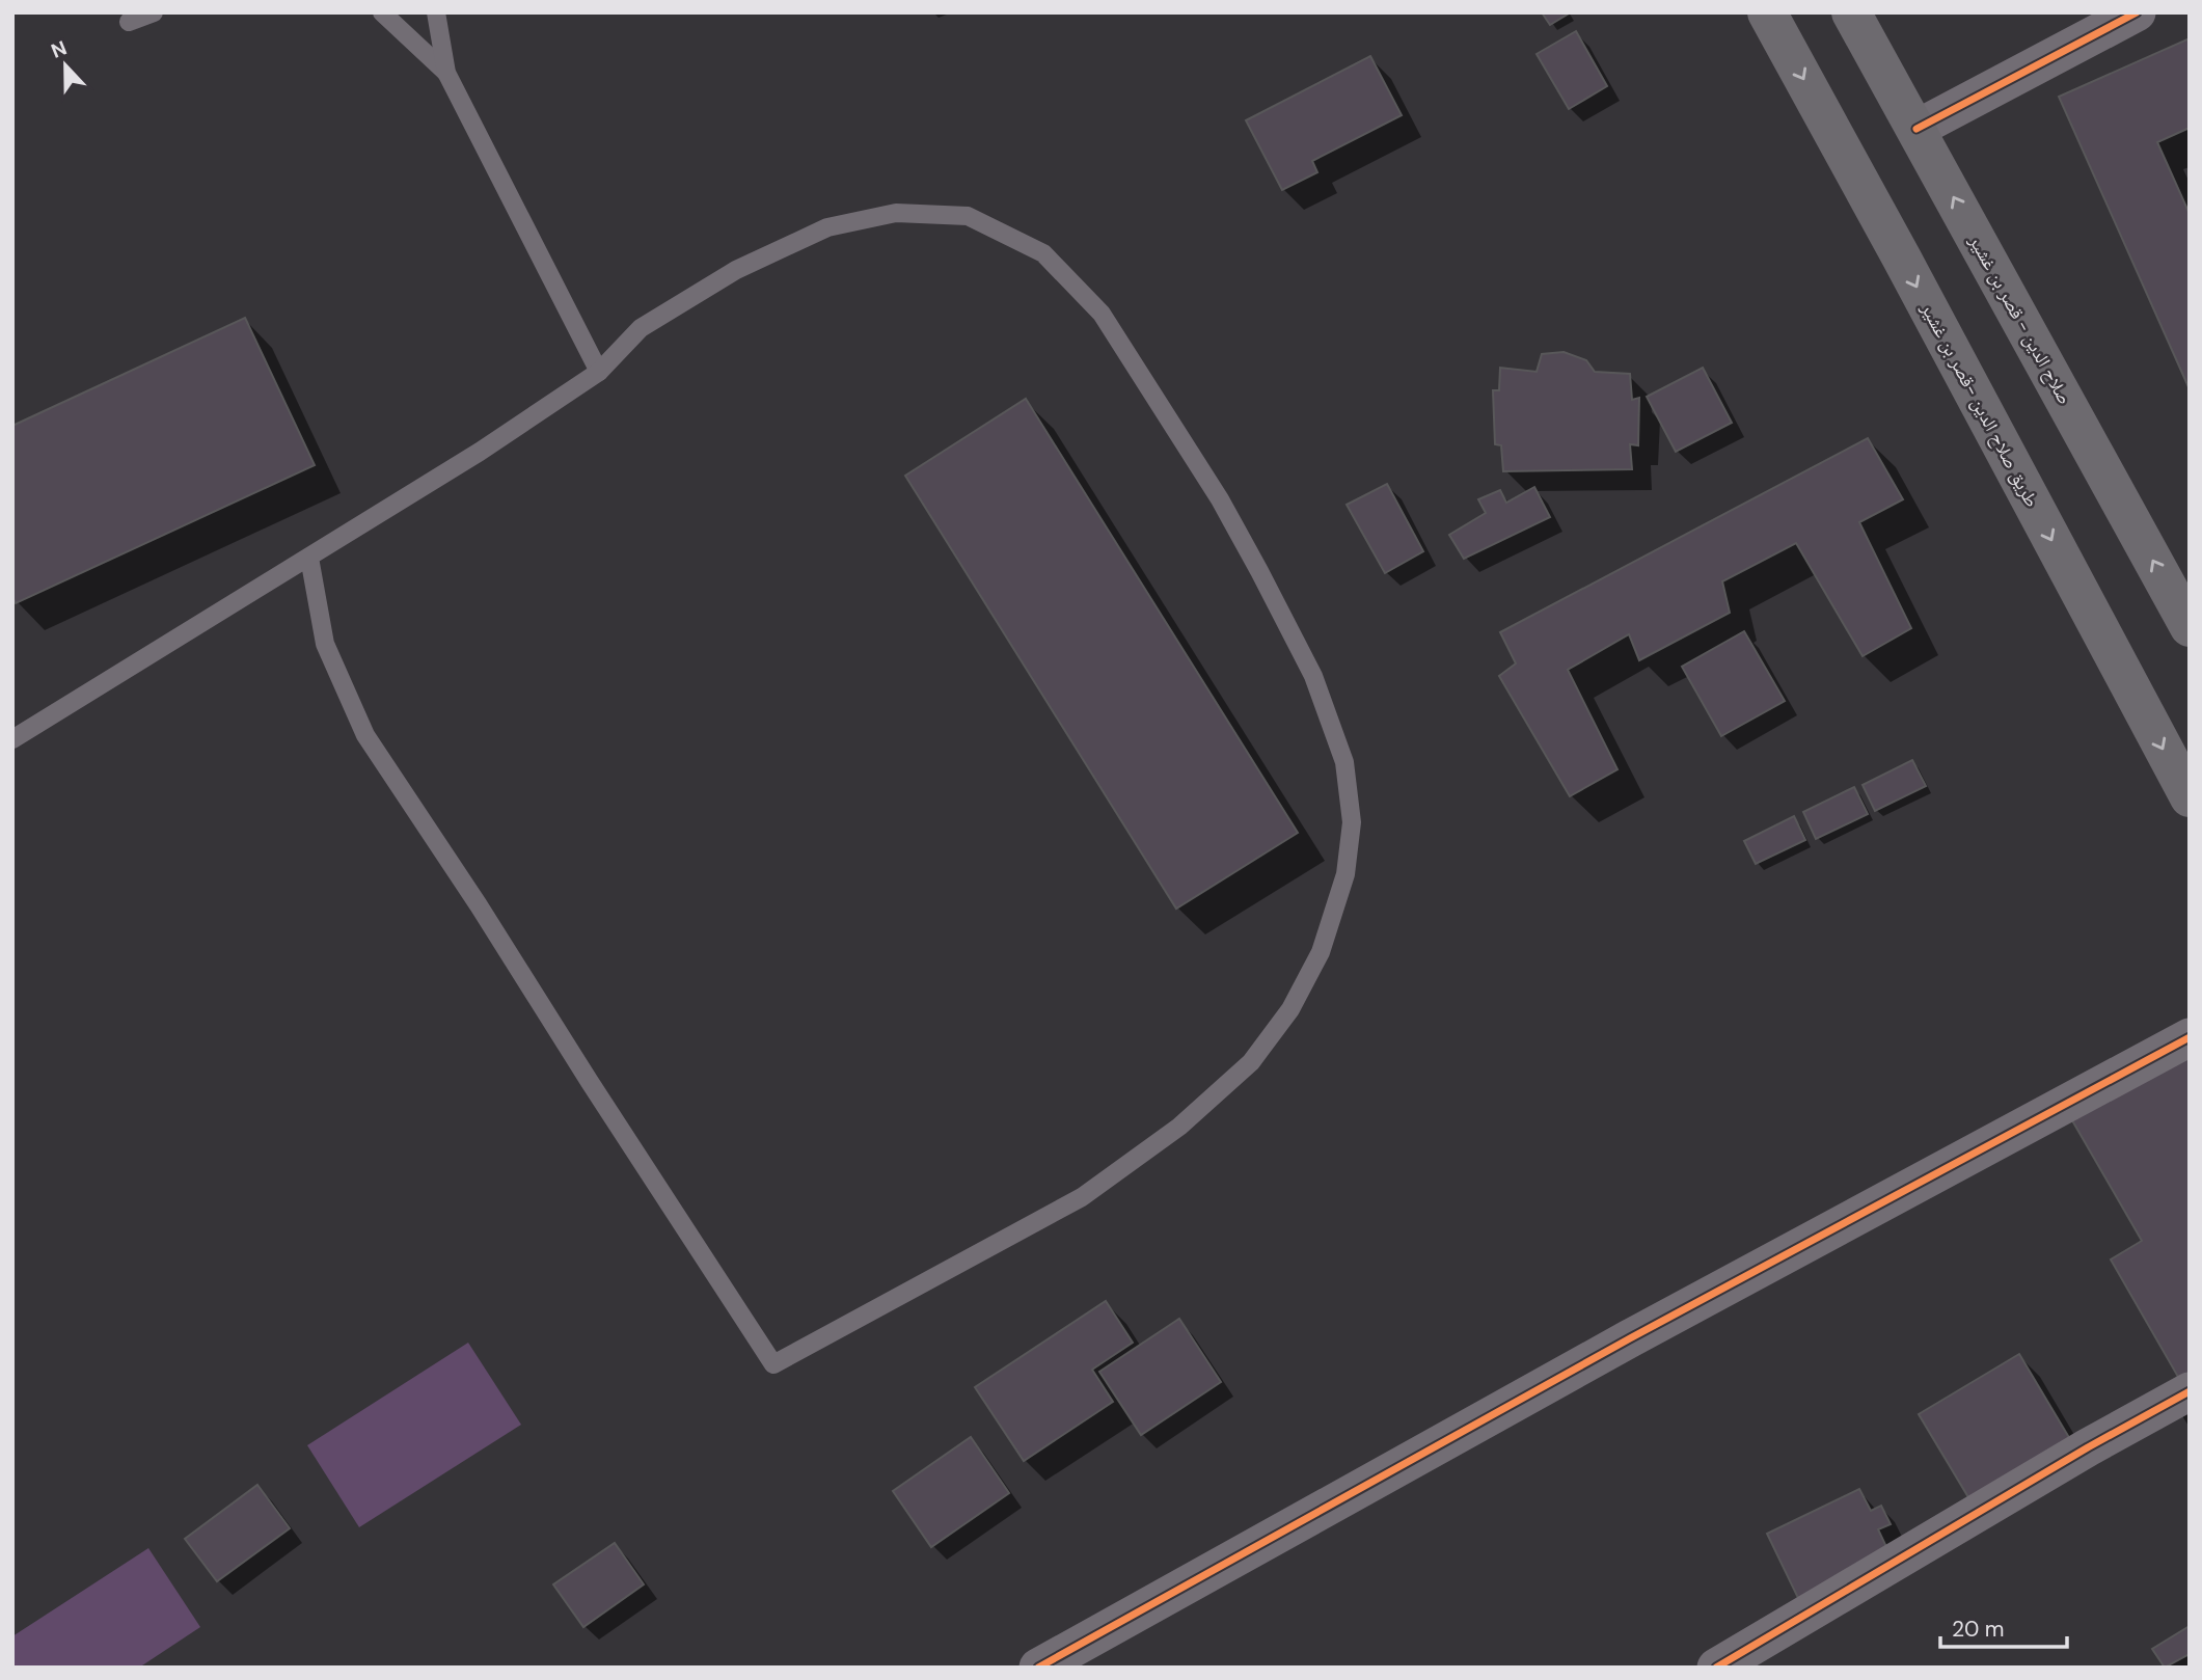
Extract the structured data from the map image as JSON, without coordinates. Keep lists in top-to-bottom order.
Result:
{
  "streets": {
    "highway": ["صلاح الدين - قصر بن غشير", "طريق صلاح الدين -قصر بن غشير"]
  },
  "one_way": ["صلاح الدين - قصر بن غشير", "طريق صلاح الدين -قصر بن غشير"],
  "scale_bar": "20 m",
  "north": "top"
}
